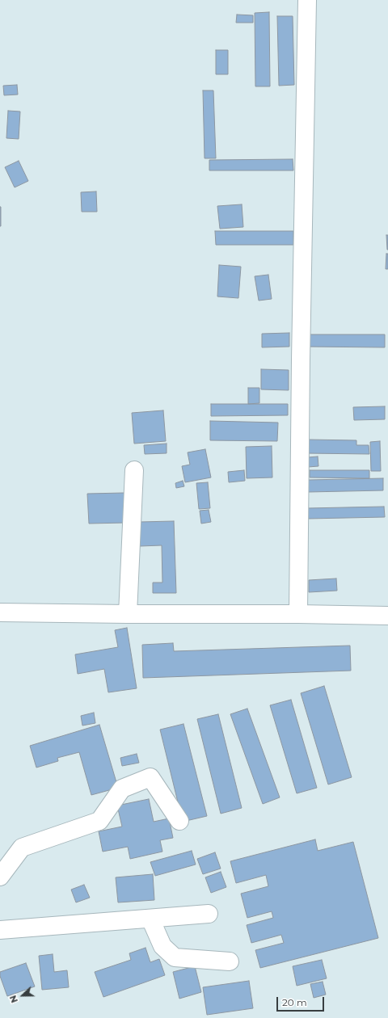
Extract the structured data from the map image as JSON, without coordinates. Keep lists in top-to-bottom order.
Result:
{
  "scale_bar": "20 m",
  "north": "left"
}
